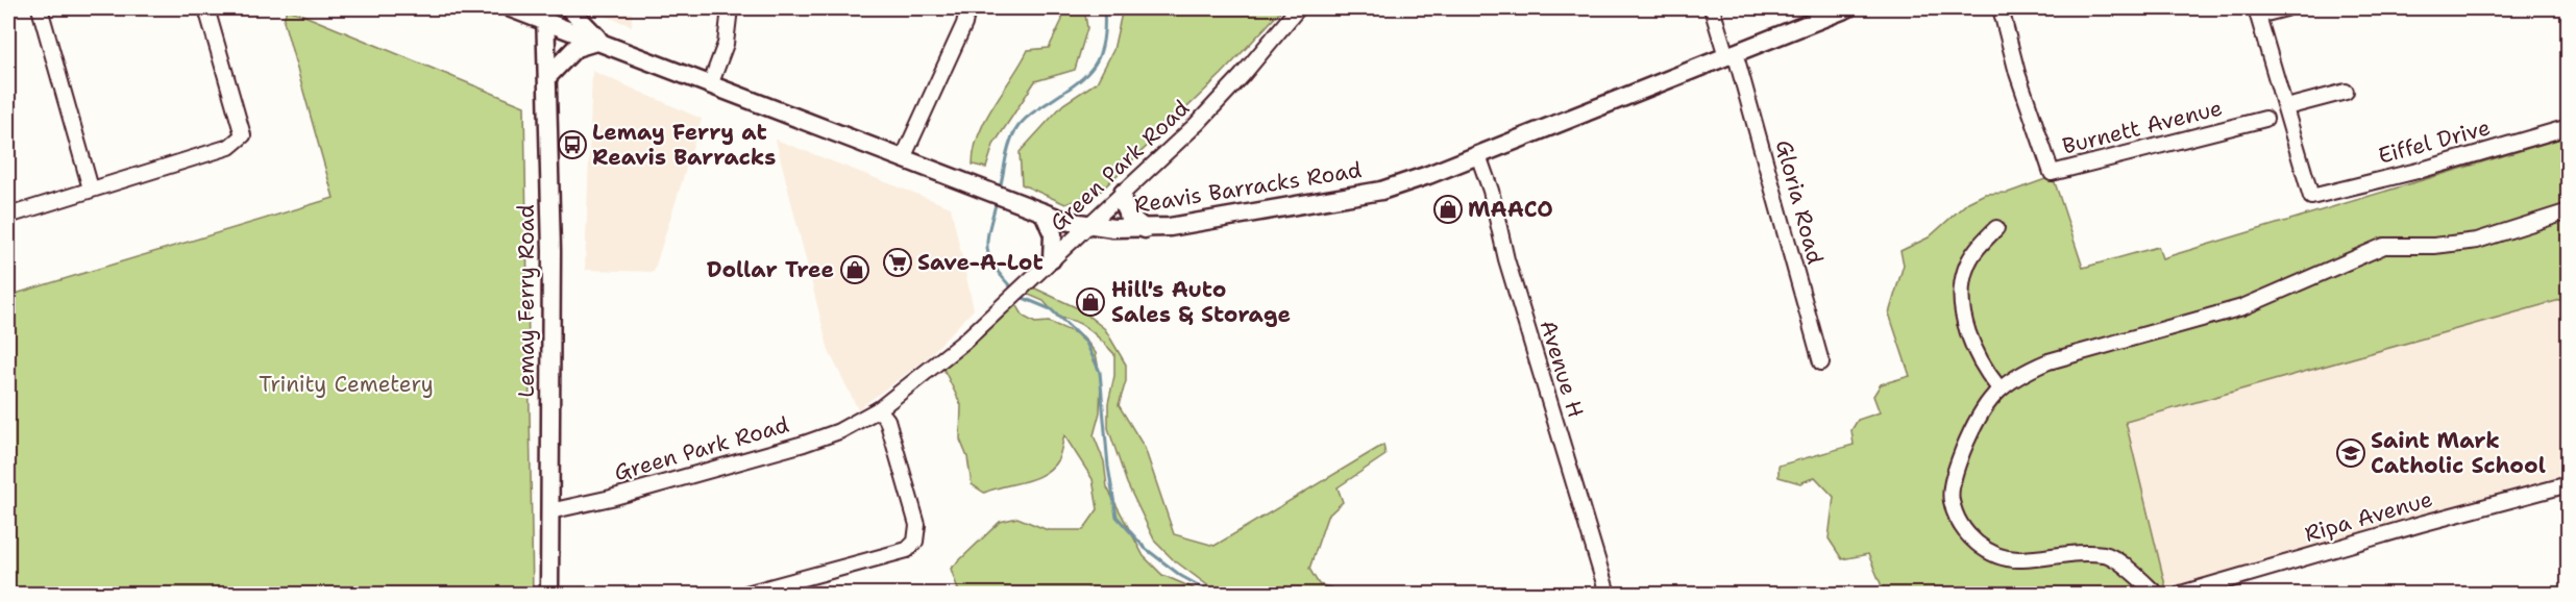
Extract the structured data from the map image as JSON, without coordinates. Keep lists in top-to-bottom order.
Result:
{
  "streets": {
    "main road": ["Reavis Barracks Road", "Lemay Ferry Road"],
    "street": [
      "Burnett Avenue",
      "Eiffel Drive",
      "Green Park Road",
      "Gloria Road",
      "Avenue H",
      "Ripa Avenue"
    ]
  },
  "crossings": [
    ["Green Park Road", "Reavis Barracks Road"],
    ["Green Park Road", "Lemay Ferry Road"],
    ["Reavis Barracks Road", "Gloria Road"],
    ["Reavis Barracks Road", "Lemay Ferry Road"],
    ["Reavis Barracks Road", "Avenue H"]
  ],
  "parks": ["Trinity Cemetery"],
  "places": {
    "bus stop": ["Lemay Ferry at Reavis Barracks"],
    "shop": ["MAACO", "Dollar Tree", "Hill's Auto Sales & Storage"],
    "supermarket": ["Save-A-Lot"],
    "school or university": ["Saint Mark Catholic School"]
  }
}
